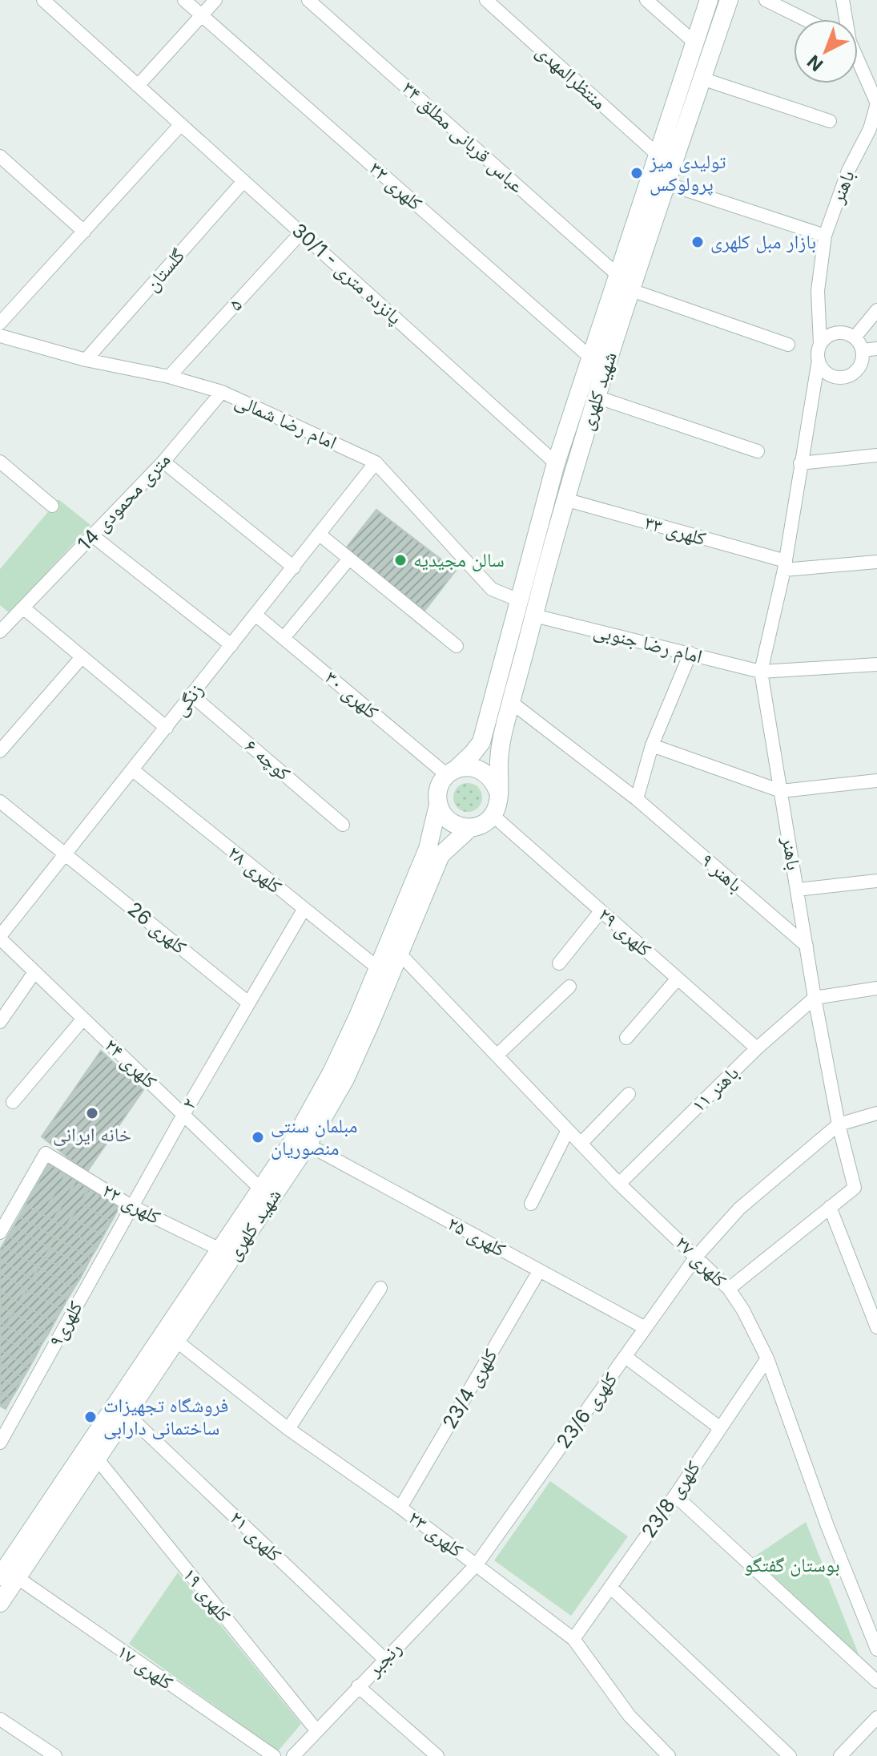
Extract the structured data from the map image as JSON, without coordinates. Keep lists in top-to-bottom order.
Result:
{
  "streets": {
    "main road": ["شهید کلهری"],
    "street": [
      "منتظرالمهدی",
      "عباس قربانی مطلق ۳۴",
      "کلهری ۳۲",
      "باهنر",
      "گلستان",
      "30/1 - پانزده متری",
      "۵",
      "امام رضا شمالی",
      "14 متری محمودی",
      "کلهری ۳۳",
      "امام رضا جنوبی",
      "کلهری ۳۰",
      "زنگی",
      "۶ کوچه",
      "کلهری ۲۸",
      "باهنر ۹",
      "کلهری 26",
      "کلهری ۲۹",
      "کلهری ۲۴",
      "باهنر ۱۱",
      "۲",
      "کلهری ۲۲",
      "کلهری ۲۵",
      "کلهری ۲۷",
      "کلهری۹",
      "کلهری 23/4",
      "کلهری 23/6",
      "کلهری 23/8",
      "کلهری ۲۳",
      "کلهری ۲۱",
      "کلهری ۱۹",
      "رنجبر",
      "کلهری ۱۷"
    ]
  },
  "crossings": [
    ["منتظرالمهدی", "شهید کلهری"],
    ["عباس قربانی مطلق ۳۴", "شهید کلهری"],
    ["کلهری ۳۲", "شهید کلهری"],
    ["باهنر", "کلهری ۳۳"],
    ["باهنر", "امام رضا جنوبی"],
    ["باهنر", "باهنر ۹"],
    ["باهنر", "باهنر ۱۱"],
    ["باهنر", "کلهری ۲۷"],
    ["باهنر", "کلهری 23/6"],
    ["گلستان", "30/1 - پانزده متری"],
    ["گلستان", "امام رضا شمالی"],
    ["30/1 - پانزده متری", "۵"],
    ["30/1 - پانزده متری", "شهید کلهری"],
    ["۵", "امام رضا شمالی"],
    ["شهید کلهری", "امام رضا شمالی"],
    ["شهید کلهری", "کلهری ۳۳"],
    ["شهید کلهری", "امام رضا جنوبی"],
    ["شهید کلهری", "کلهری ۳۰"],
    ["شهید کلهری", "کلهری ۲۸"],
    ["شهید کلهری", "باهنر ۹"],
    ["شهید کلهری", "کلهری ۲۹"],
    ["شهید کلهری", "کلهری ۲۴"],
    ["شهید کلهری", "کلهری ۲۲"],
    ["شهید کلهری", "کلهری ۲۵"],
    ["شهید کلهری", "کلهری ۲۷"],
    ["شهید کلهری", "کلهری ۲۳"],
    ["شهید کلهری", "کلهری ۲۱"],
    ["شهید کلهری", "کلهری ۱۹"],
    ["شهید کلهری", "کلهری ۱۷"],
    ["امام رضا شمالی", "14 متری محمودی"],
    ["امام رضا شمالی", "زنگی"],
    ["کلهری ۳۰", "زنگی"],
    ["کلهری ۳۰", "کلهری ۲۹"],
    ["زنگی", "۶ کوچه"],
    ["زنگی", "کلهری ۲۸"],
    ["زنگی", "کلهری 26"],
    ["زنگی", "کلهری ۲۴"],
    ["کلهری ۲۸", "۲"],
    ["کلهری 26", "۲"],
    ["کلهری ۲۹", "باهنر ۱۱"],
    ["کلهری ۲۴", "۲"],
    ["باهنر ۱۱", "کلهری ۲۷"],
    ["۲", "کلهری ۲۲"],
    ["۲", "کلهری۹"],
    ["کلهری ۲۲", "کلهری۹"],
    ["کلهری ۲۵", "کلهری 23/4"],
    ["کلهری ۲۵", "کلهری 23/6"],
    ["کلهری ۲۷", "کلهری 23/6"],
    ["کلهری ۲۷", "کلهری 23/8"],
    ["کلهری 23/4", "کلهری ۲۳"],
    ["کلهری 23/6", "کلهری ۲۳"],
    ["کلهری 23/6", "رنجبر"],
    ["کلهری 23/8", "کلهری ۲۳"],
    ["کلهری ۲۳", "رنجبر"],
    ["کلهری ۲۱", "رنجبر"],
    ["کلهری ۱۹", "رنجبر"]
  ],
  "parks": ["بوستان گفتگو"],
  "places": [
    "تولیدی میز پرولوکس",
    "بازار مبل کلهری",
    "سالن مجیدیه",
    "خانه ایرانی",
    "مبلمان سنتی منصوریان",
    "فروشگاه تجهیزات ساختمانی دارابی"
  ],
  "north": "bottom left"
}
